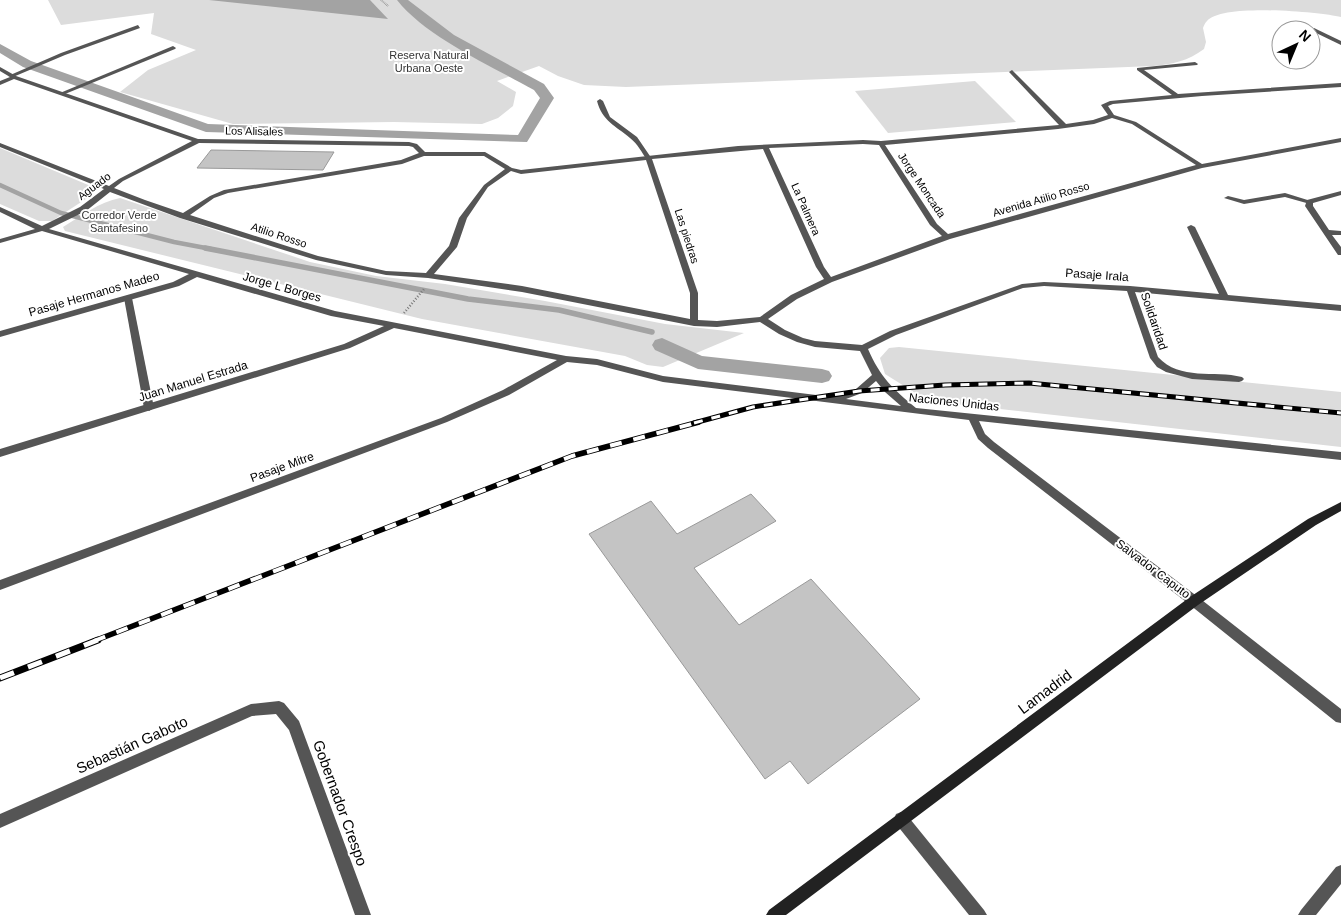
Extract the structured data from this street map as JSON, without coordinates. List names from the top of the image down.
{
  "streets": {
    "street": [
      "Los Alisales",
      "Jorge Moncada",
      "Aguado",
      "Avenida Atilio Rosso",
      "La Palmera",
      "Atilio Rosso",
      "Las piedras",
      "Pasaje Irala",
      "Jorge L Borges",
      "Pasaje Hermanos Madeo",
      "Solidaridad",
      "Juan Manuel Estrada",
      "Naciones Unidas",
      "Pasaje Mitre",
      "Salvador Caputo",
      "Lamadrid",
      "Sebastián Gaboto",
      "Gobernador Crespo"
    ]
  },
  "crossings": [
    ["Los Alisales", "Aguado"],
    ["Jorge Moncada", "Avenida Atilio Rosso"],
    ["Aguado", "Atilio Rosso"],
    ["Aguado", "Jorge L Borges"],
    ["Avenida Atilio Rosso", "La Palmera"],
    ["Avenida Atilio Rosso", "Atilio Rosso"],
    ["Atilio Rosso", "Las piedras"],
    ["Pasaje Irala", "Solidaridad"],
    ["Jorge L Borges", "Pasaje Hermanos Madeo"],
    ["Jorge L Borges", "Juan Manuel Estrada"],
    ["Jorge L Borges", "Naciones Unidas"],
    ["Jorge L Borges", "Pasaje Mitre"],
    ["Naciones Unidas", "Pasaje Mitre"],
    ["Naciones Unidas", "Salvador Caputo"],
    ["Salvador Caputo", "Lamadrid"],
    ["Sebastián Gaboto", "Gobernador Crespo"]
  ],
  "parks": ["Reserva Natural Urbana Oeste", "Corredor Verde Santafesino"],
  "north": "top right"
}
